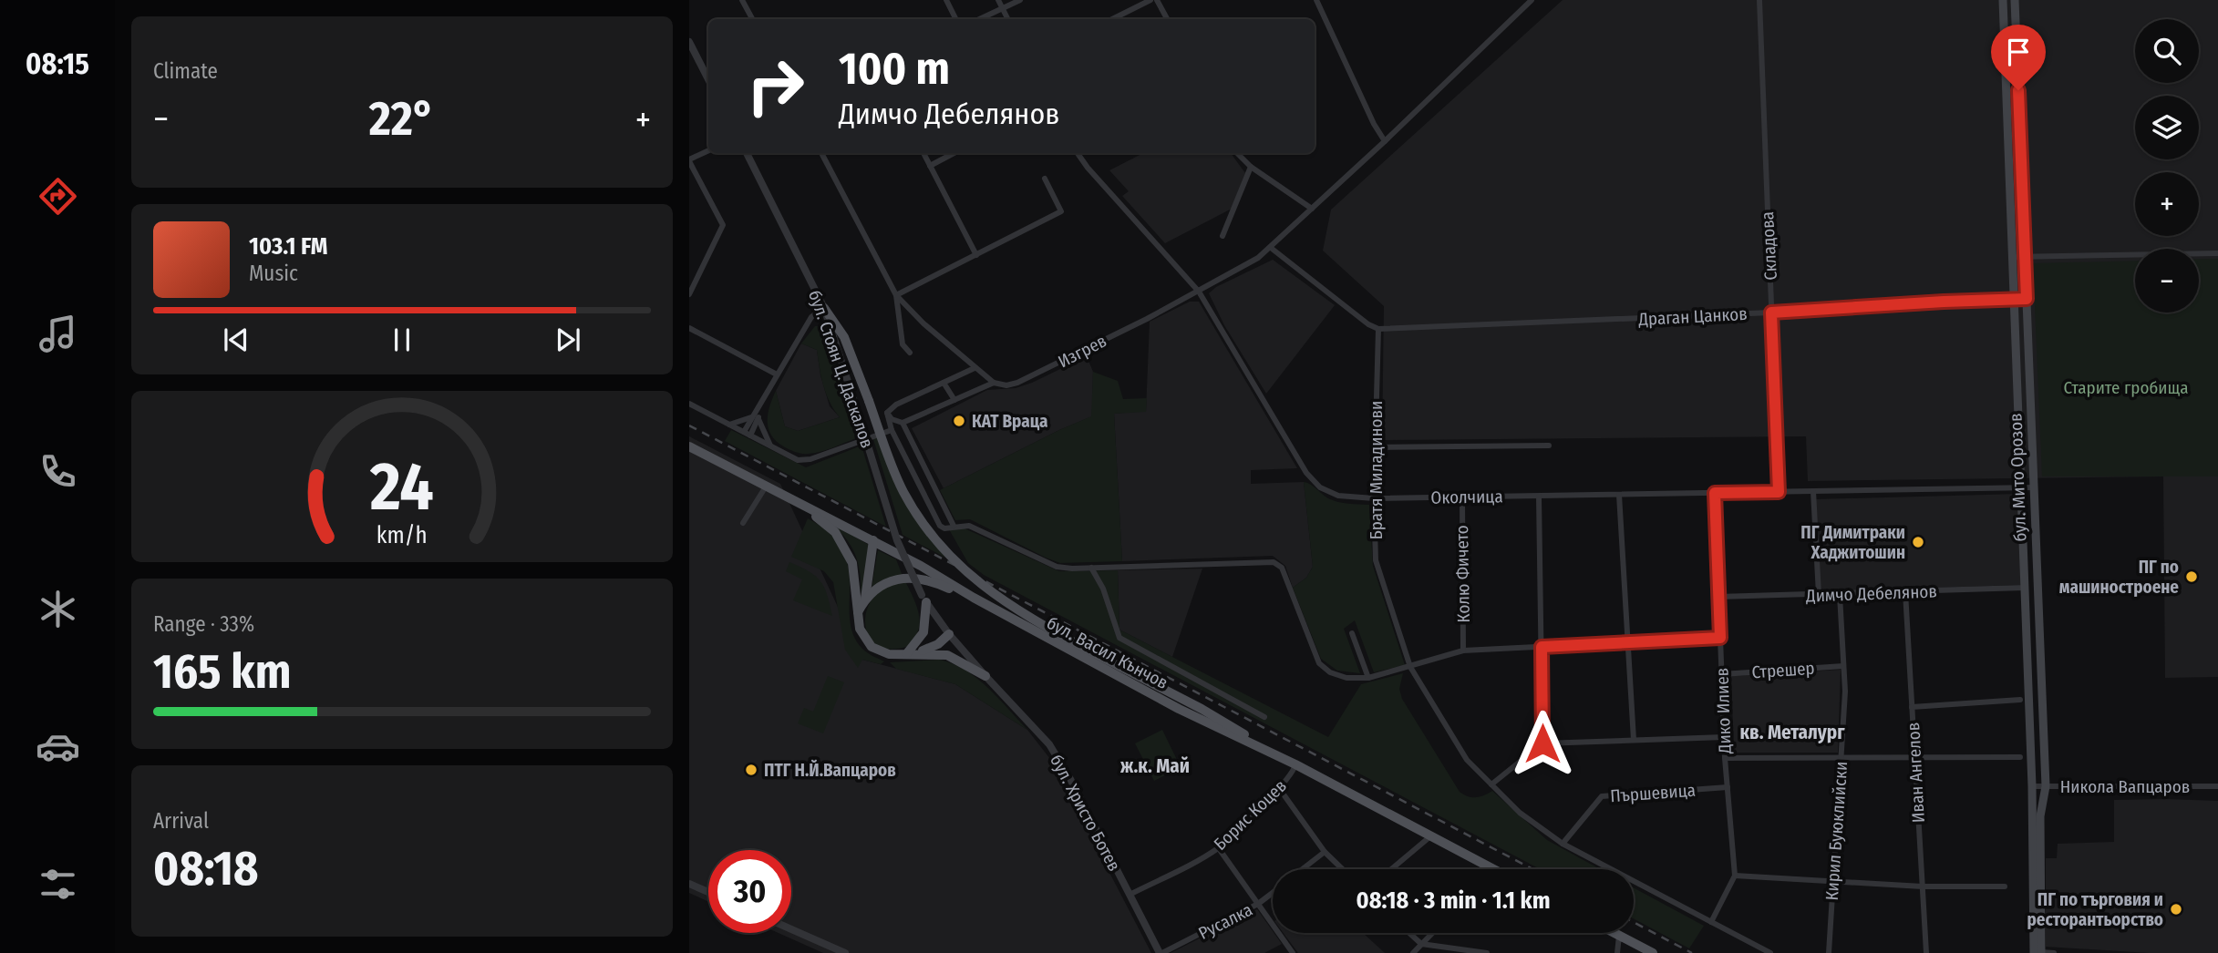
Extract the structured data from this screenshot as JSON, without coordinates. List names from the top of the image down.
{
  "streets": {
    "main road": ["бул. Мито Орозов", "бул. Васил Кънчов"],
    "street": [
      "Складова",
      "Драган Цанков",
      "Изгрев",
      "бул. Стоян Ц. Даскалов",
      "Братя Миладинови",
      "Околчица",
      "Колю Фичето",
      "Димчо Дебелянов",
      "Стрешер",
      "Дико Илиев",
      "Иван Ангелов",
      "Никола Вапцаров",
      "Пършевица",
      "бул. Христо Ботев",
      "Борис Коцев",
      "Кирил Буюклийски",
      "Русалка"
    ]
  },
  "crossings": [
    ["Складова", "Драган Цанков"],
    ["Складова", "Околчица"],
    ["Драган Цанков", "Братя Миладинови"],
    ["Драган Цанков", "бул. Мито Орозов"],
    ["Изгрев", "Околчица"],
    ["бул. Стоян Ц. Даскалов", "бул. Христо Ботев"],
    ["Братя Миладинови", "Околчица"],
    ["Братя Миладинови", "Пършевица"],
    ["бул. Мито Орозов", "Околчица"],
    ["бул. Мито Орозов", "Димчо Дебелянов"],
    ["бул. Мито Орозов", "Никола Вапцаров"],
    ["Околчица", "Колю Фичето"],
    ["Околчица", "Дико Илиев"],
    ["Димчо Дебелянов", "Дико Илиев"],
    ["Димчо Дебелянов", "Иван Ангелов"],
    ["Димчо Дебелянов", "Кирил Буюклийски"],
    ["бул. Васил Кънчов", "Борис Коцев"],
    ["Стрешер", "Дико Илиев"],
    ["Стрешер", "Кирил Буюклийски"],
    ["Дико Илиев", "Пършевица"],
    ["бул. Христо Ботев", "Борис Коцев"],
    ["бул. Христо Ботев", "Русалка"]
  ],
  "districts": ["кв. Металург", "ж.к. Май"],
  "parks": ["Старите гробища"],
  "places": [
    "КАТ Враца",
    "ПГ Димитраки Хаджитошин",
    "ПГ по машиностроене",
    "ПТГ Н.Й.Вапцаров",
    "ПГ по търговия и ресторантьорство"
  ],
  "page": {
    "tabs": "08:15",
    "tile": [
      "Climate",
      ["Range · 33%", "165 km"],
      ["Arrival", "08:18"]
    ],
    "map_buttons": ["+", "−"],
    "turn": ["100 m", "Димчо Дебелянов"],
    "heat": ["−", "22°", "+"],
    "song": ["103.1 FM", "Music"],
    "limit": "30",
    "trip": "08:18 · 3 min · 1.1 km",
    "gauge": ["24", "km/h"]
  }
}
